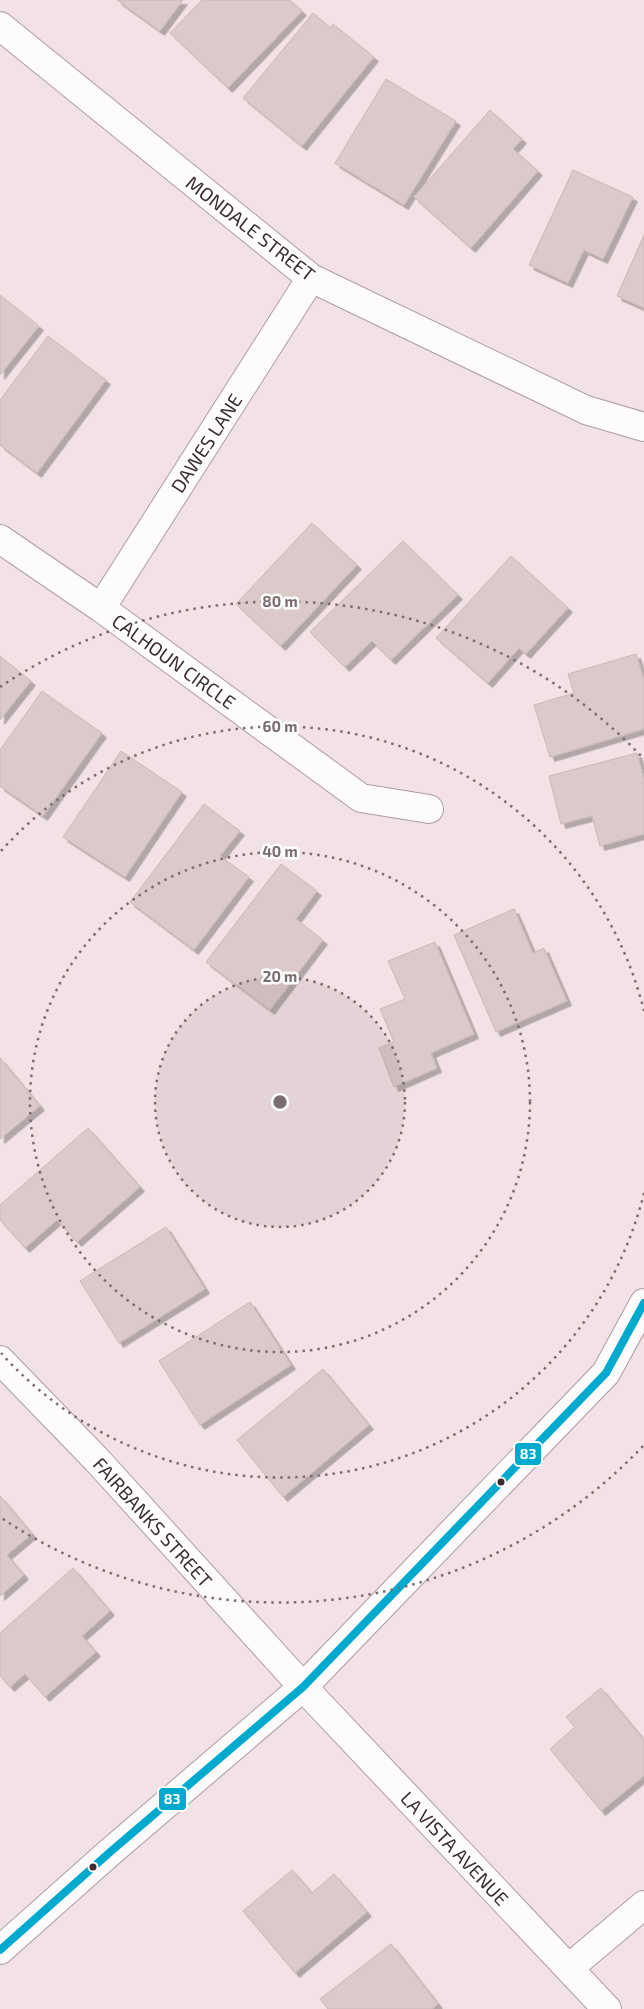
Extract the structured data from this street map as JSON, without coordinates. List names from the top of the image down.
{
  "streets": {
    "street": [
      "MONDALE STREET",
      "DAWES LANE",
      "CALHOUN CIRCLE",
      "FAIRBANKS STREET",
      "LA VISTA AVENUE"
    ]
  },
  "crossings": [
    ["MONDALE STREET", "DAWES LANE"],
    ["DAWES LANE", "CALHOUN CIRCLE"],
    ["FAIRBANKS STREET", "LA VISTA AVENUE"]
  ],
  "lines": ["transit line 83"],
  "rings": [
    "80 m",
    "60 m",
    "40 m",
    "20 m"
  ]
}
